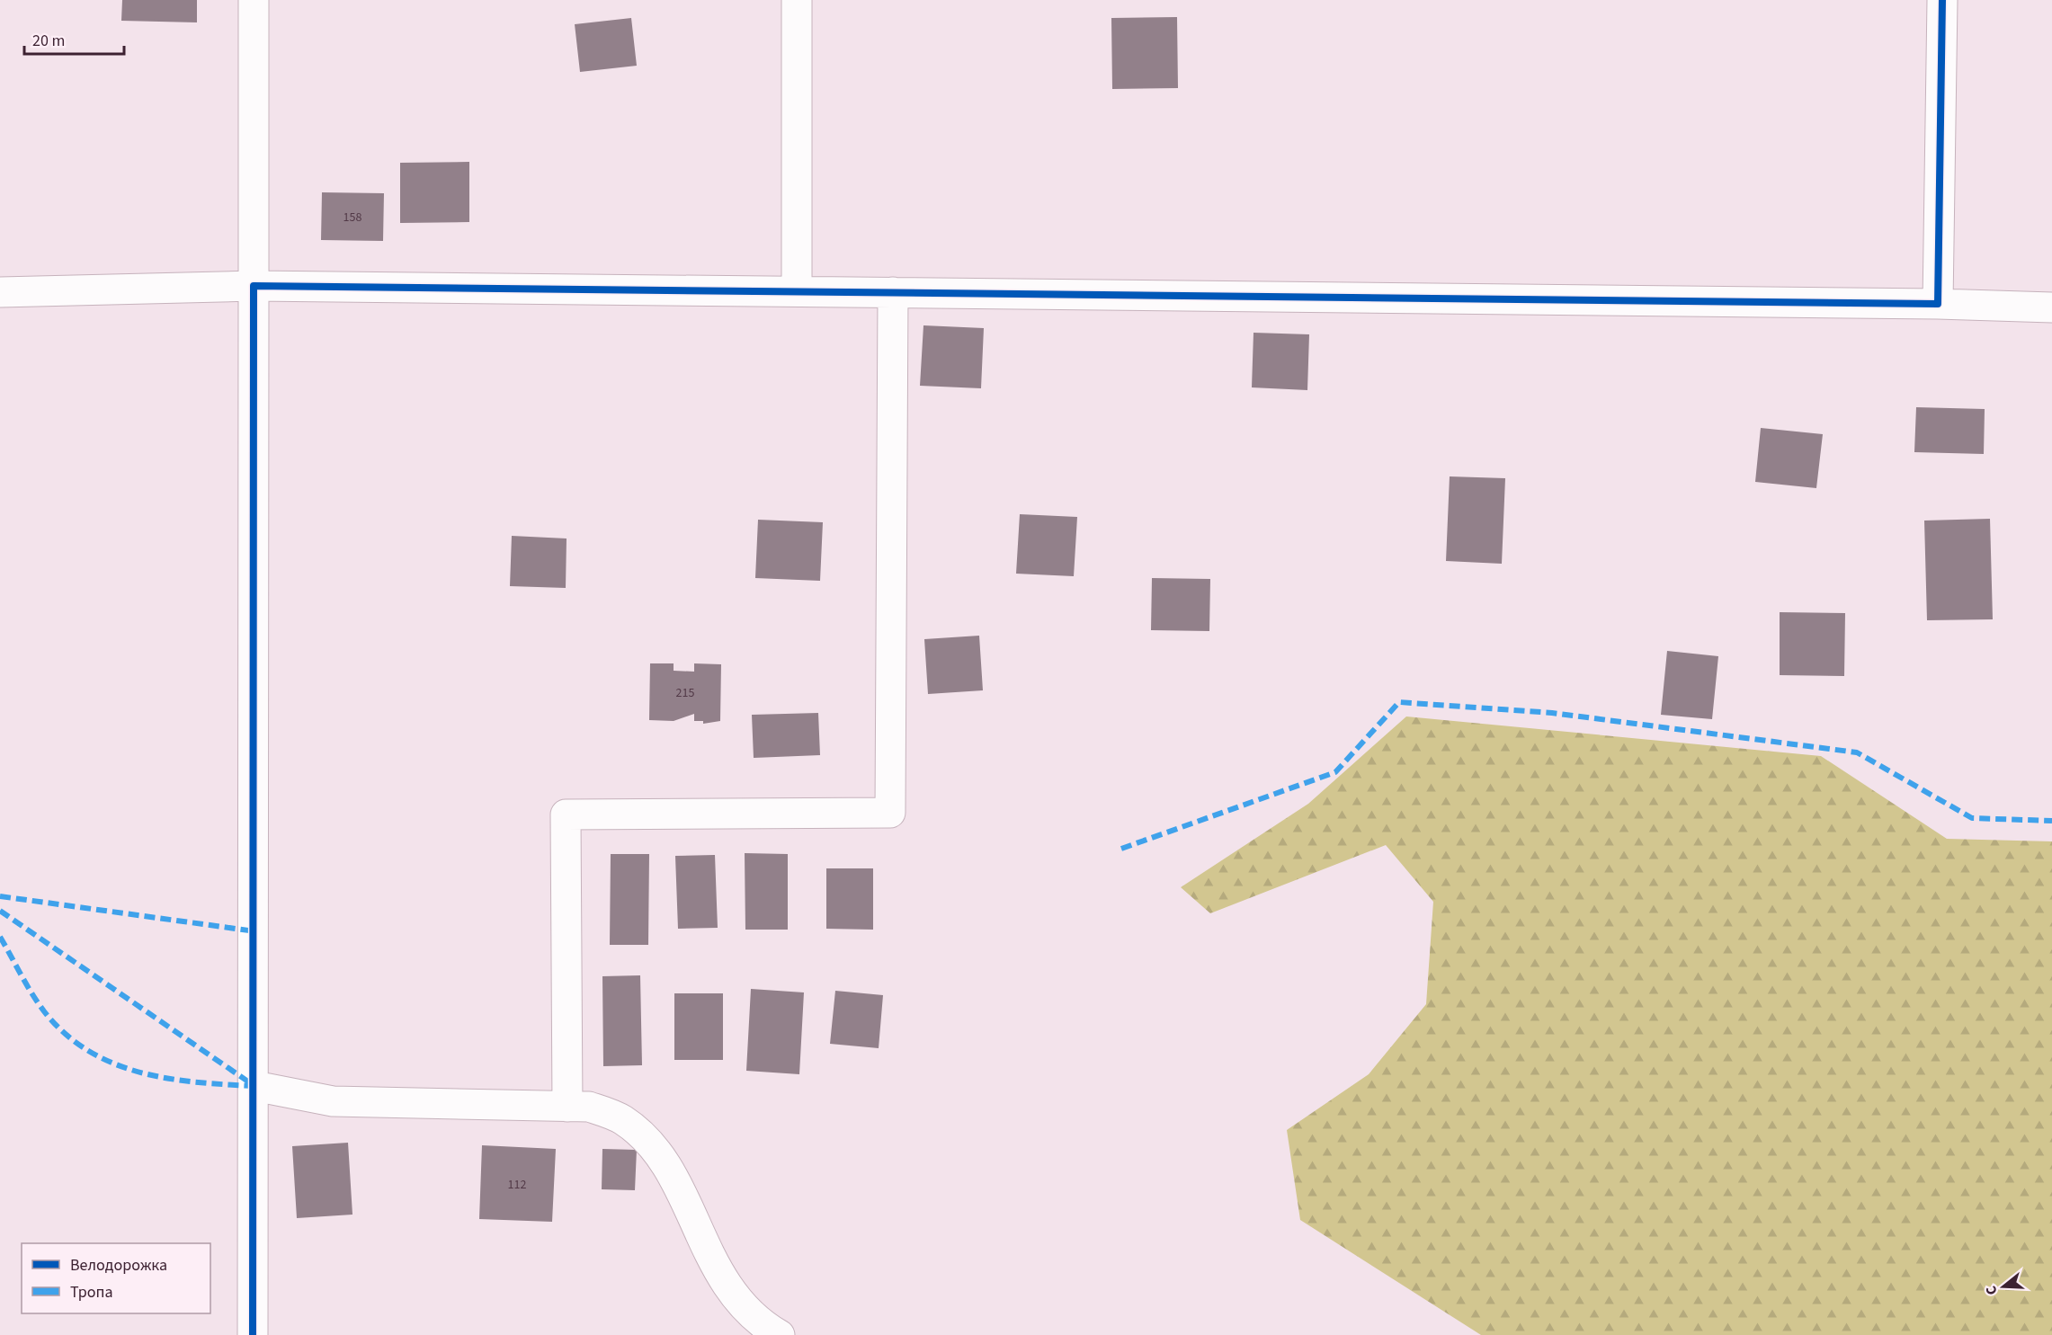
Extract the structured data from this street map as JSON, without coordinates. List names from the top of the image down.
{
  "house_numbers": ["158", "215", "112"],
  "legend": ["Велодорожка", "Тропа"],
  "scale_bar": "20 m",
  "north": "left"
}
